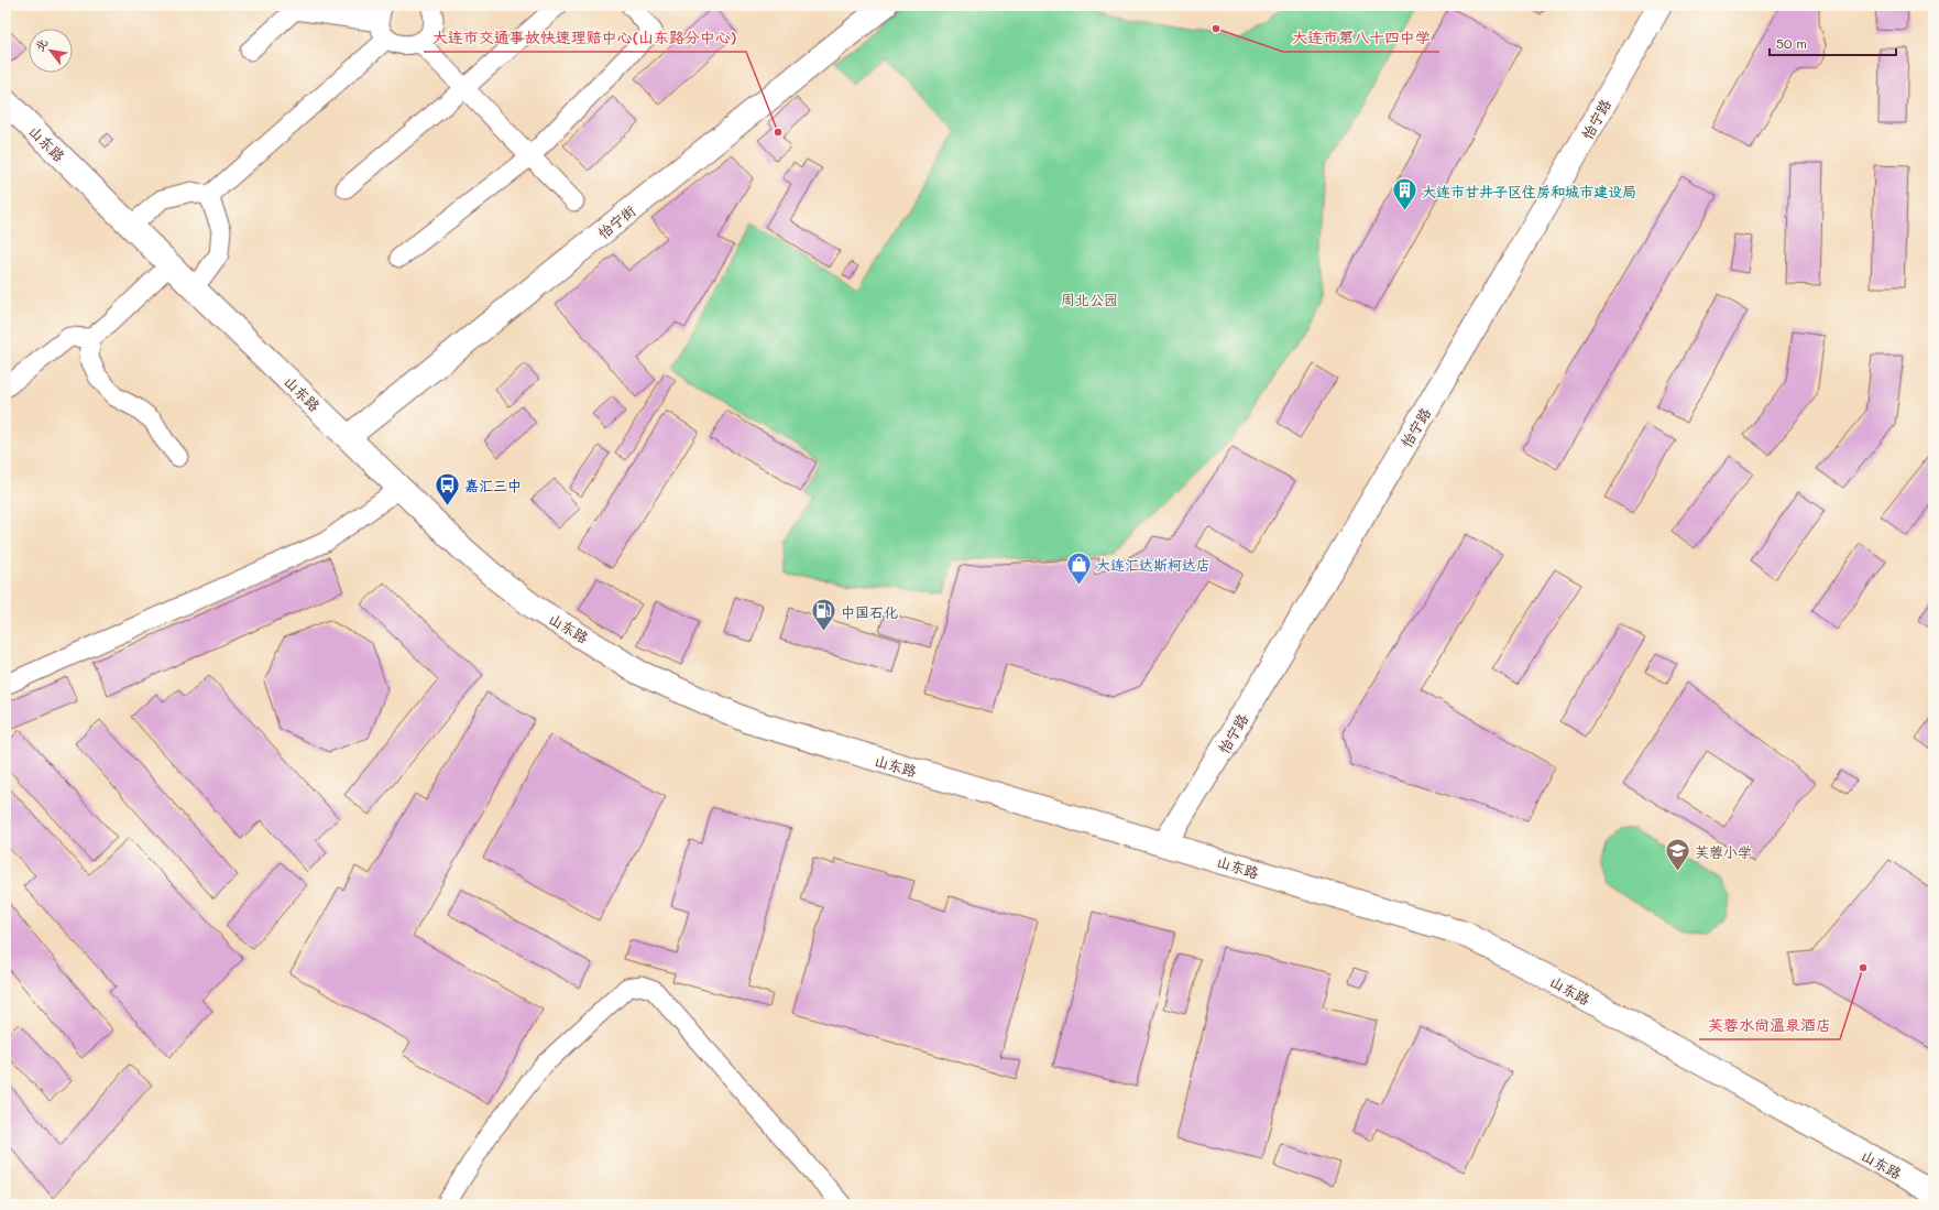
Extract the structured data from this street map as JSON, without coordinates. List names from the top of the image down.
{
  "streets": {
    "main road": ["怡宁路", "山东路", "怡宁街"]
  },
  "crossings": [
    ["怡宁路", "山东路"],
    ["山东路", "怡宁街"]
  ],
  "parks": ["周北公园"],
  "places": {
    "other": ["大连市第八十四中学", "大连市交通事故快速理赔中心(山东路分中心)", "芙蓉水尚温泉酒店"],
    "building": ["大连市甘井子区住房和城市建设局"],
    "bus stop": ["嘉汇三中"],
    "shop": ["大连汇达斯柯达店"],
    "fuel station": ["中国石化"],
    "school or university": ["芙蓉小学"]
  },
  "scale_bar": "50 m",
  "north": "top left"
}
